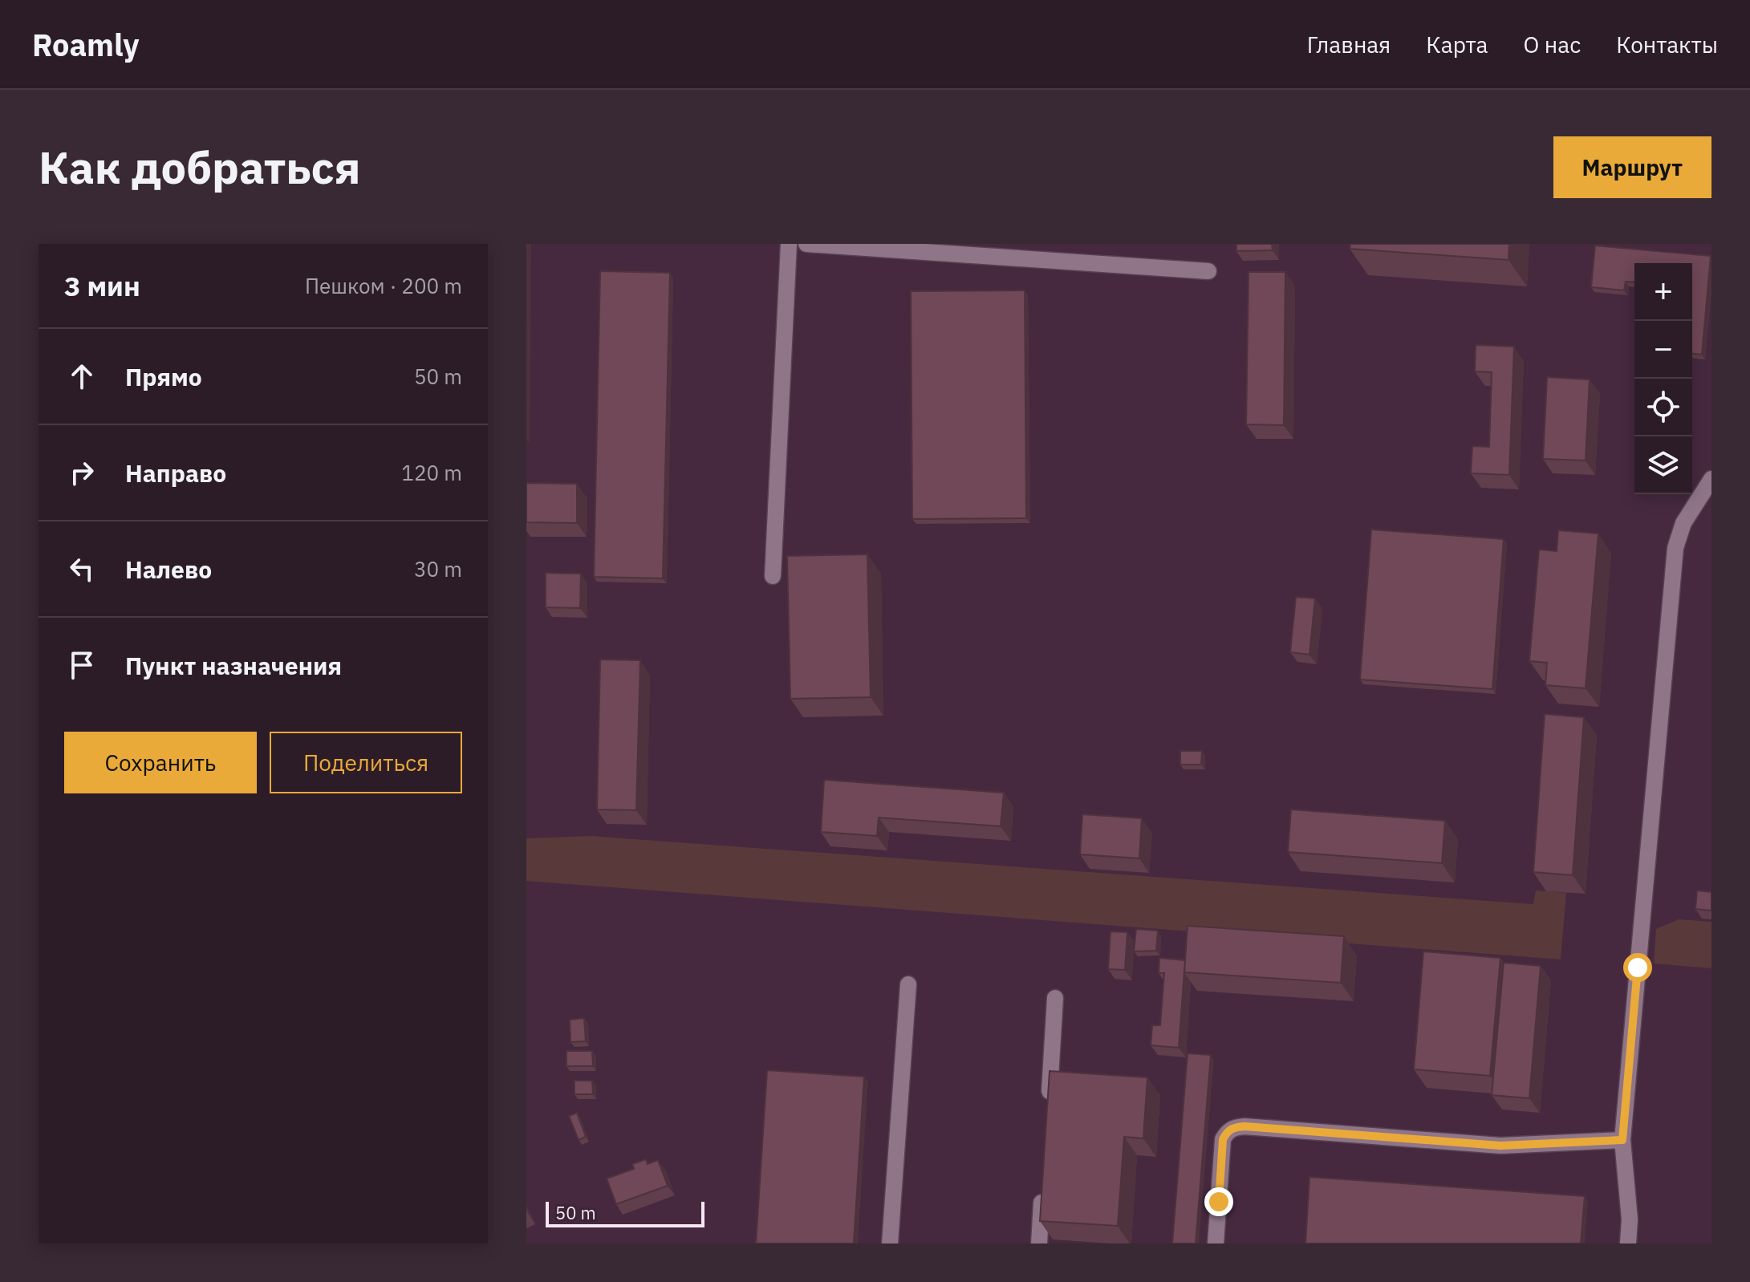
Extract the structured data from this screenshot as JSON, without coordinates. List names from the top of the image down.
{
  "scale_bar": "50 m",
  "page": {
    "header": "Roamly",
    "nav": [
      "Главная",
      "Карта",
      "О нас",
      "Контакты"
    ],
    "buttons": [
      "Маршрут",
      ["Сохранить", "Поделиться"]
    ],
    "title": "Как добраться",
    "heading": ["3 мин", "Пешком · 200 m"],
    "map_buttons": ["+", "−"],
    "list": [
      ["Прямо", "50 m"],
      ["Направо", "120 m"],
      ["Налево", "30 m"],
      "Пункт назначения"
    ],
    "scale": "50 m"
  }
}
